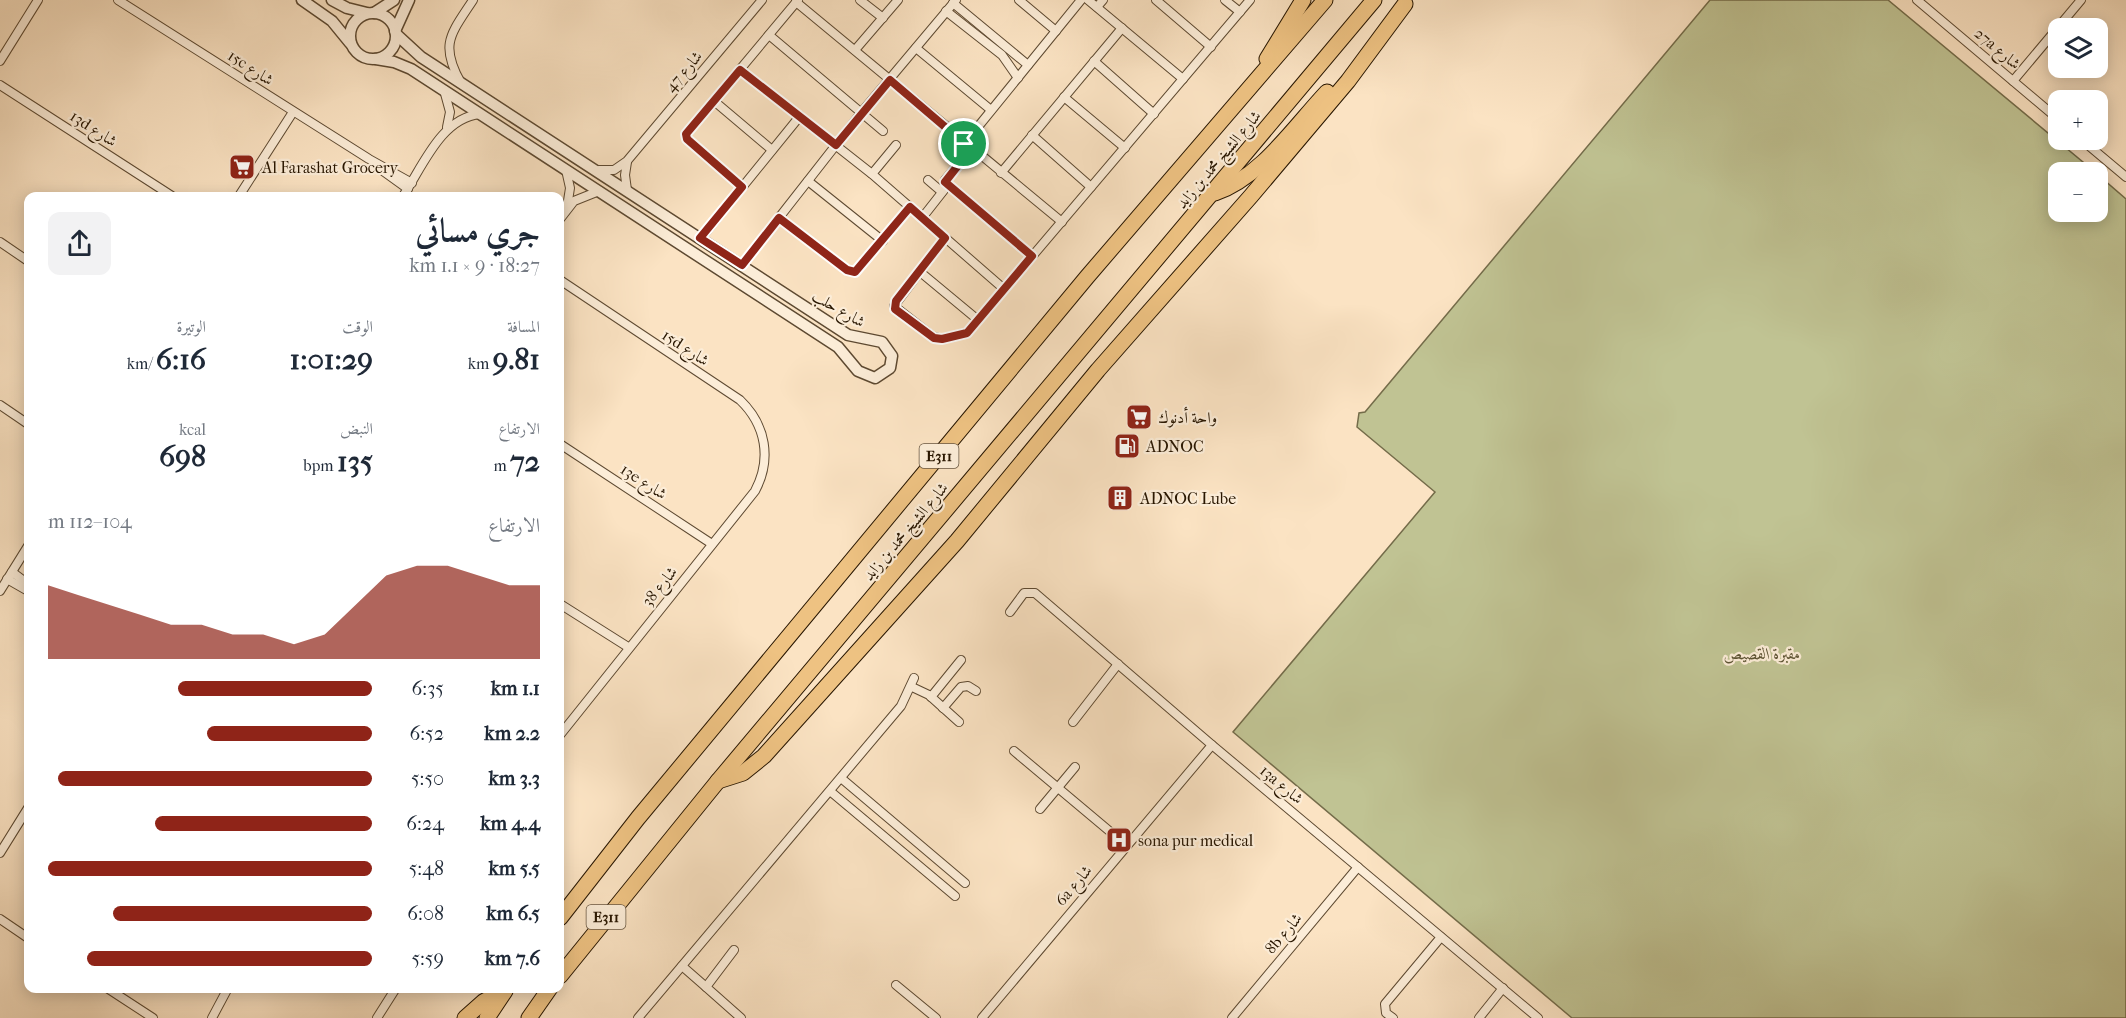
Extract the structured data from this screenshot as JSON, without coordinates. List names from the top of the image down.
{
  "streets": {
    "highway": ["شارع الشيخ محمد بن زايد", "E311"],
    "street": [
      "27a شارع",
      "15c شارع",
      "شارع 47",
      "13d شارع",
      "شارع حلب",
      "15d شارع",
      "13e شارع",
      "شارع 38",
      "13a شارع",
      "6a شارع",
      "8b شارع"
    ]
  },
  "crossings": [
    ["15d شارع", "شارع 38"],
    ["13e شارع", "شارع 38"],
    ["13a شارع", "6a شارع"],
    ["13a شارع", "8b شارع"]
  ],
  "parks": ["مقبرة القصيص"],
  "places": {
    "supermarket": ["Al Farashat Grocery", "واحة أدنوك"],
    "fuel station": ["ADNOC"],
    "building": ["ADNOC Lube"],
    "hospital": ["sona pur medical"]
  },
  "page": {
    "map_buttons": ["+", "−"],
    "heading": ["جري مسائي", "18:27 · 9 × 1.1 km"],
    "stats": [
      ["المسافة", "9.81 km"],
      ["الوقت", "1:01:29"],
      ["الوتيرة", "6:16 /km"],
      ["الارتفاع", "72 m"],
      ["النبض", "135 bpm"],
      ["kcal", "698"]
    ],
    "chart": ["الارتفاع", "104–112 m"],
    "list": [
      {
        "name": "1.1 km",
        "note": "6:35"
      },
      {
        "name": "2.2 km",
        "note": "6:52"
      },
      {
        "name": "3.3 km",
        "note": "5:50"
      },
      {
        "name": "4.4 km",
        "note": "6:24"
      },
      {
        "name": "5.5 km",
        "note": "5:48"
      },
      {
        "name": "6.5 km",
        "note": "6:08"
      },
      {
        "name": "7.6 km",
        "note": "5:59"
      }
    ]
  }
}
